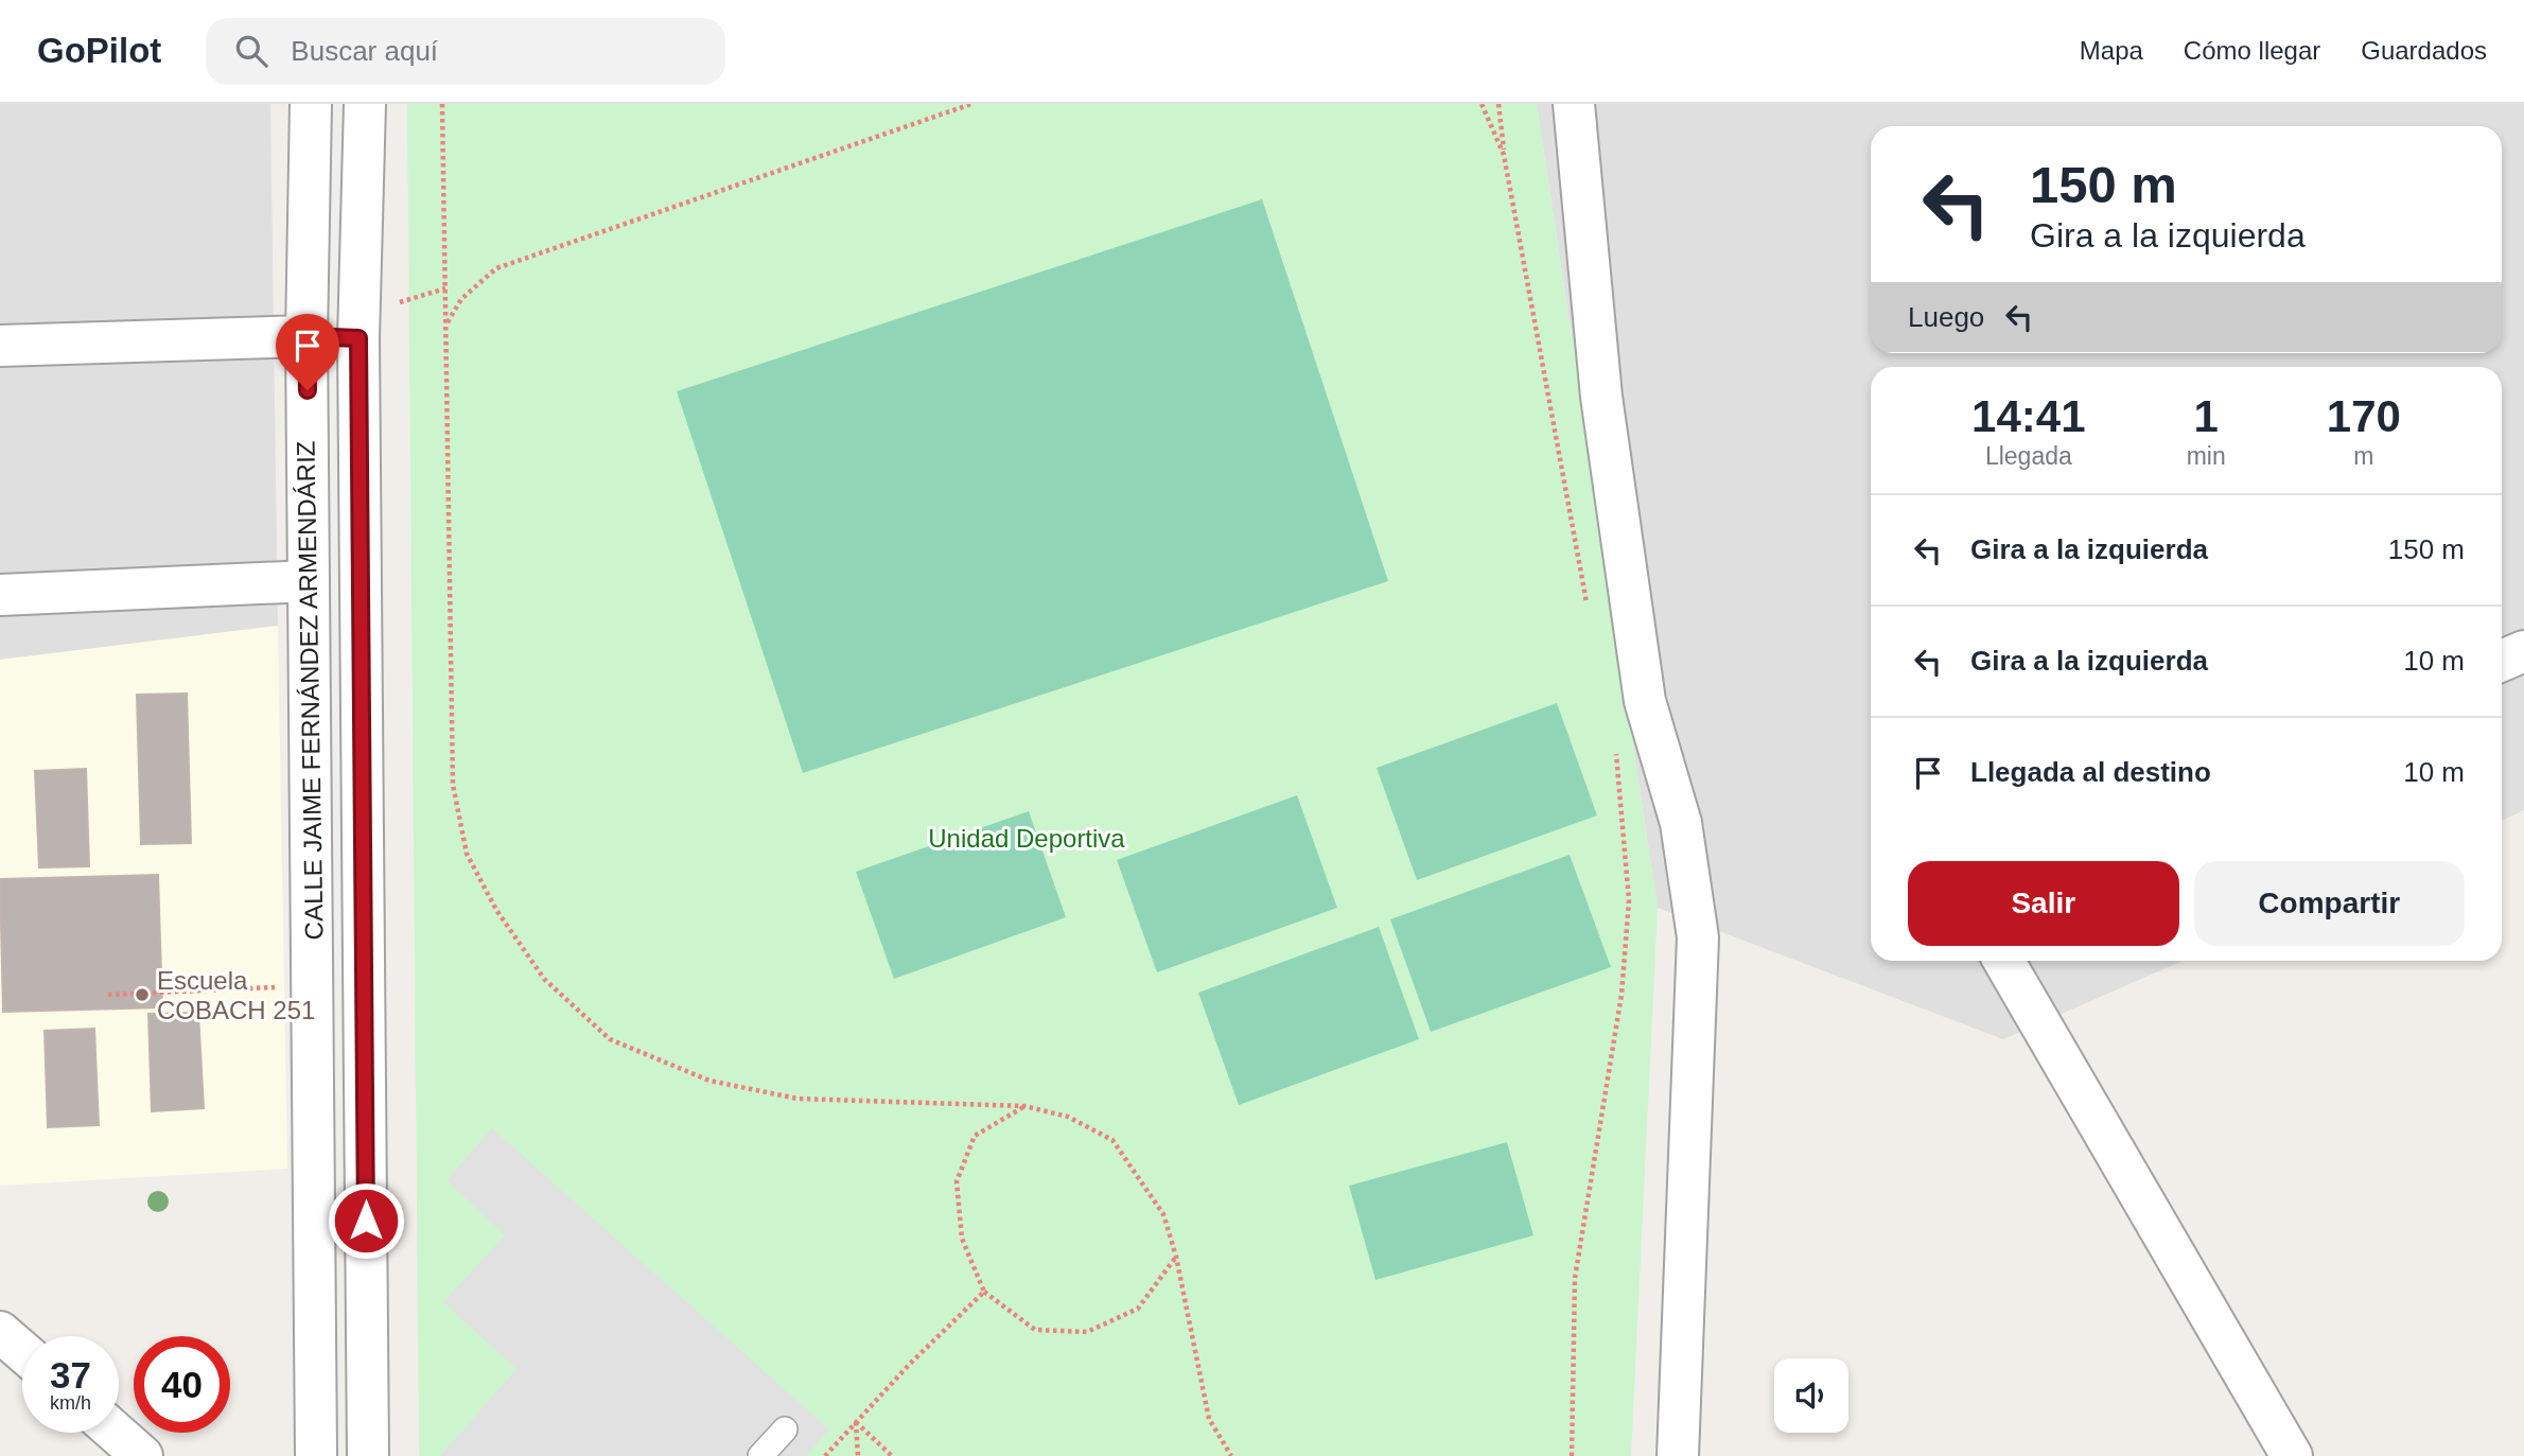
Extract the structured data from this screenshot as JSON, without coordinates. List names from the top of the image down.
{
  "streets": {
    "street": ["CALLE JAIME FERNÁNDEZ ARMENDÁRIZ"]
  },
  "parks": ["Unidad Deportiva"],
  "places": ["Escuela COBACH 251"],
  "page": {
    "header": "GoPilot",
    "search": "Buscar aquí",
    "nav": ["Mapa", "Cómo llegar", "Guardados"],
    "turn": ["150 m", "Gira a la izquierda"],
    "then": "Luego",
    "eta": [
      "14:41",
      "Llegada",
      "1",
      "min",
      "170",
      "m"
    ],
    "list": [
      {
        "name": "Gira a la izquierda",
        "value": "150 m"
      },
      {
        "name": "Gira a la izquierda",
        "value": "10 m"
      },
      {
        "name": "Llegada al destino",
        "value": "10 m"
      }
    ],
    "buttons": ["Salir", "Compartir"],
    "speed": "37 km/h",
    "limit": "40"
  }
}
